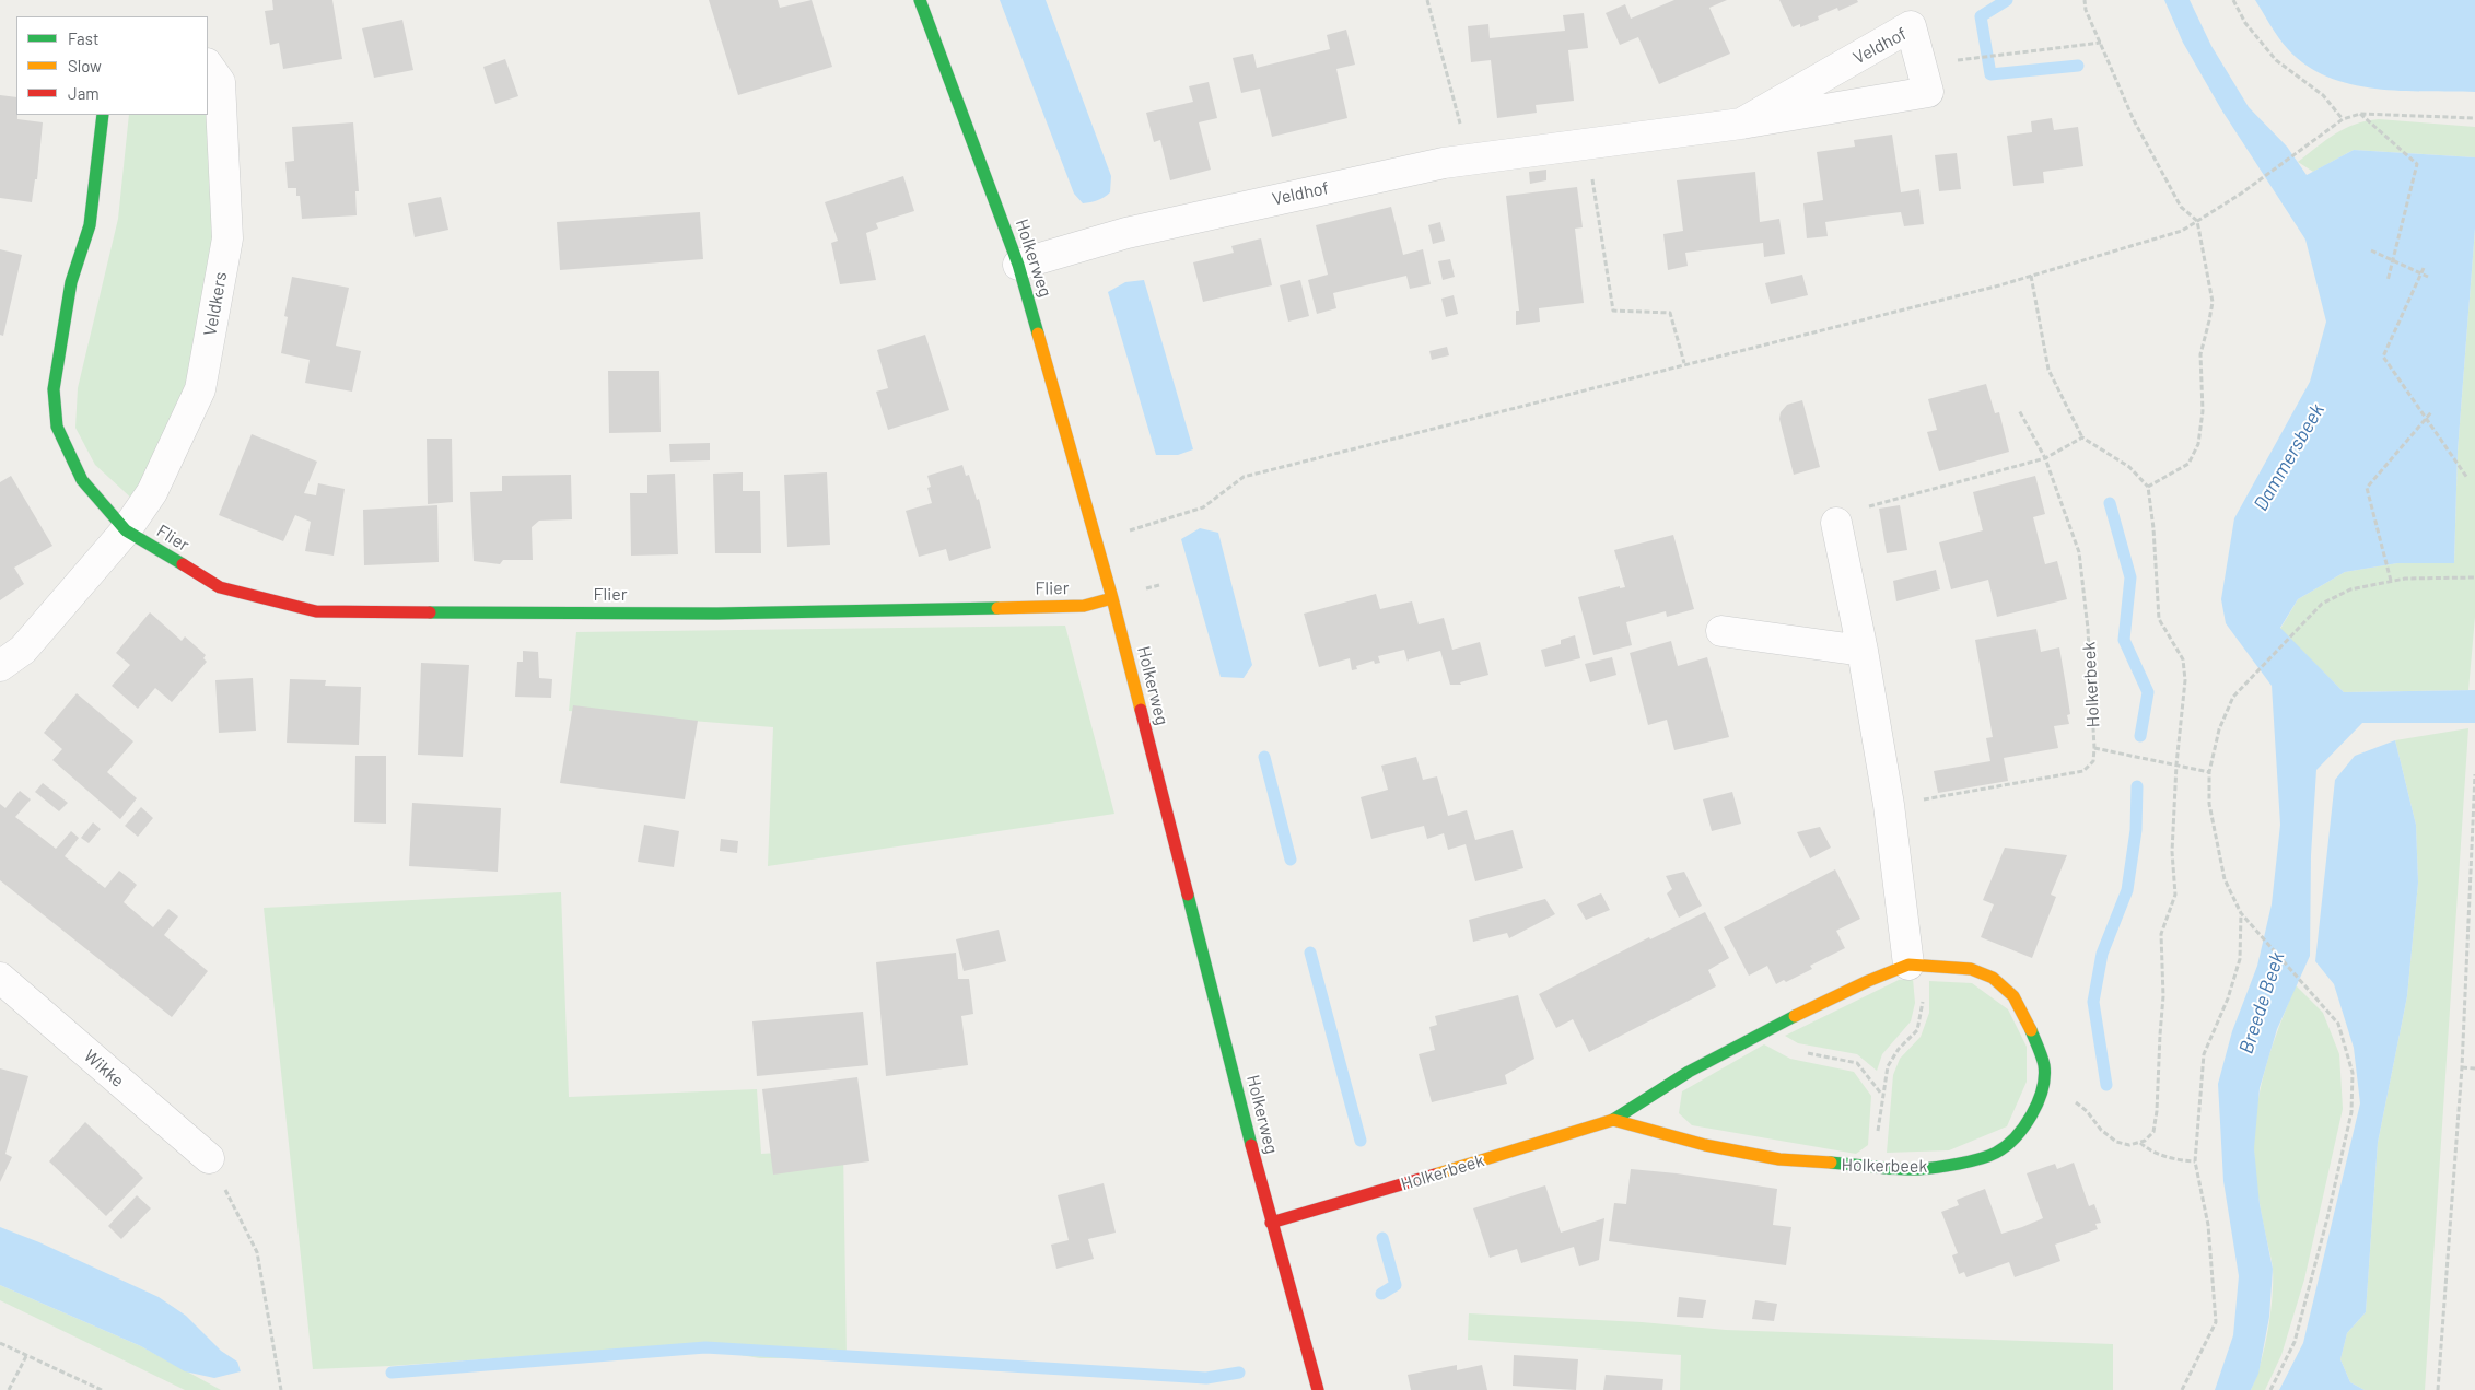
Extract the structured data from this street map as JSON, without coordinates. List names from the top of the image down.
{
  "streets": {
    "street": [
      "Veldhof",
      "Holkerweg",
      "Veldkers",
      "Flier",
      "Holkerbeek",
      "Wikke"
    ]
  },
  "crossings": [
    ["Veldhof", "Holkerweg"],
    ["Holkerweg", "Flier"],
    ["Holkerweg", "Holkerbeek"],
    ["Veldkers", "Flier"]
  ],
  "water": ["Dammersbeek", "Breede Beek"],
  "legend": ["Fast", "Slow", "Jam"]
}
